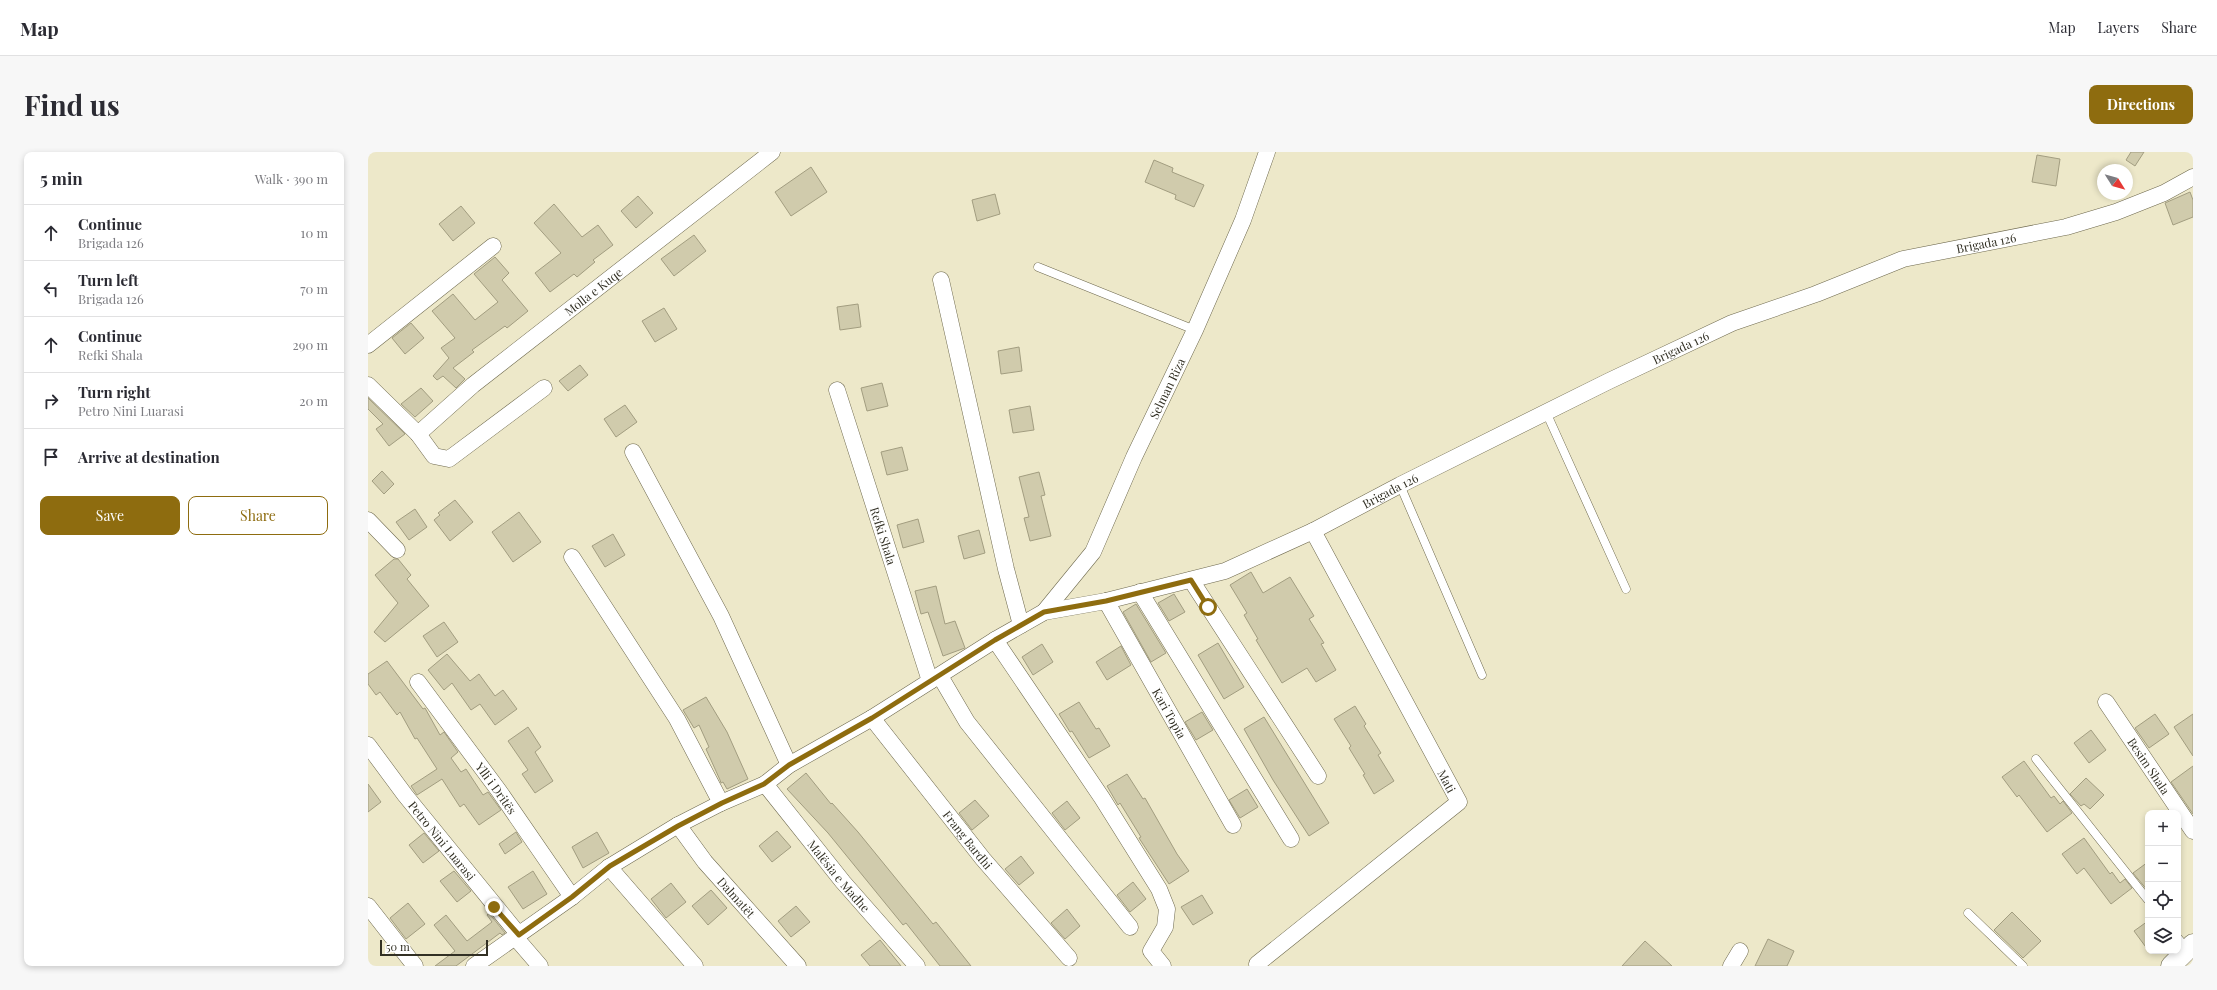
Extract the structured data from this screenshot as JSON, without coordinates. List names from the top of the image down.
{
  "streets": {
    "street": [
      "Brigada 126",
      "Molla e Kuqe",
      "Selman Riza",
      "Refki Shala",
      "Kari Topia",
      "Besim Shala",
      "Mati",
      "Ylli i Dritës",
      "Frang Bardhi",
      "Petro Nini Luarasi",
      "Malësia e Madhe",
      "Dalmatët"
    ]
  },
  "crossings": [
    ["Brigada 126", "Selman Riza"],
    ["Brigada 126", "Kari Topia"],
    ["Brigada 126", "Mati"]
  ],
  "scale_bar": "50 m",
  "north": "bottom right",
  "page": {
    "header": "Map",
    "nav": ["Map", "Layers", "Share"],
    "buttons": [
      "Directions",
      ["Save", "Share"]
    ],
    "title": "Find us",
    "heading": ["5 min", "Walk · 390 m"],
    "list": [
      ["Continue", "Brigada 126", "10 m"],
      ["Turn left", "Brigada 126", "70 m"],
      ["Continue", "Refki Shala", "290 m"],
      ["Turn right", "Petro Nini Luarasi", "20 m"],
      "Arrive at destination"
    ],
    "map_buttons": ["+", "−"],
    "scale": "50 m"
  }
}
